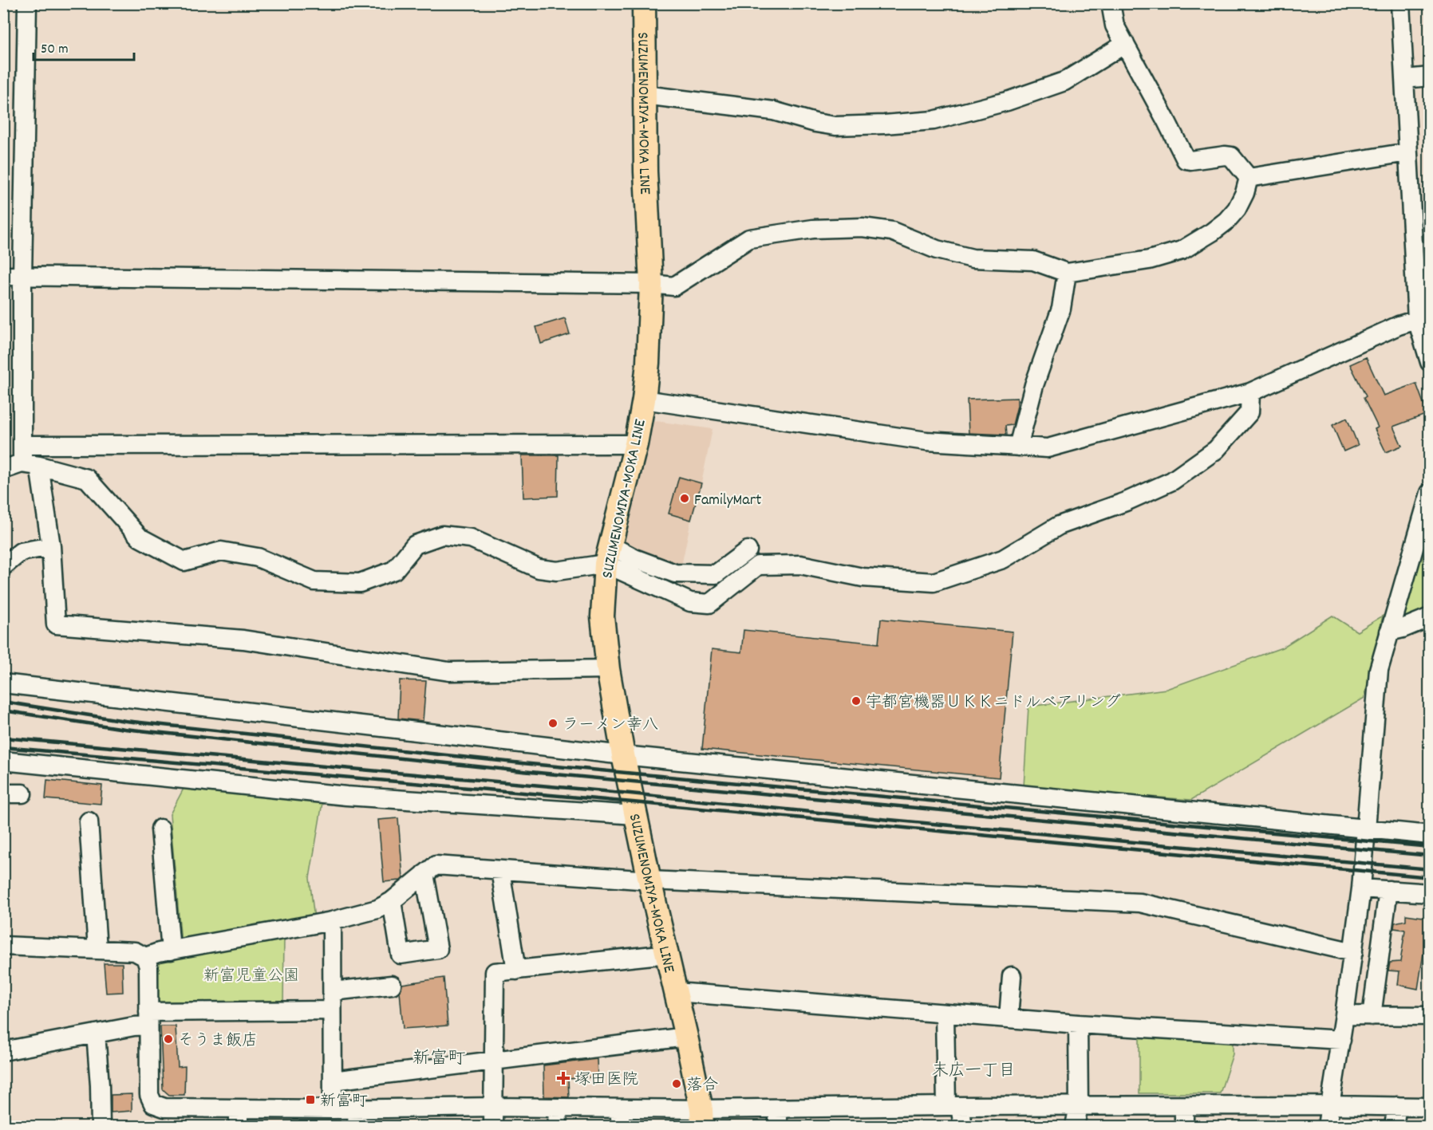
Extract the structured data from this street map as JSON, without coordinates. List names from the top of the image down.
{
  "streets": {
    "main road": ["SUZUMENOMIYA-MOKA LINE"]
  },
  "districts": ["新富町", "末広一丁目"],
  "parks": ["新富児童公園"],
  "places": {
    "other": [
      "FamilyMart",
      "宇都宮機器ＵＫＫニドルベアリング",
      "ラーメン幸八",
      "そうま飯店",
      "落合"
    ],
    "health": ["塚田医院"],
    "transit": ["新富町"]
  },
  "scale_bar": "50 m"
}
